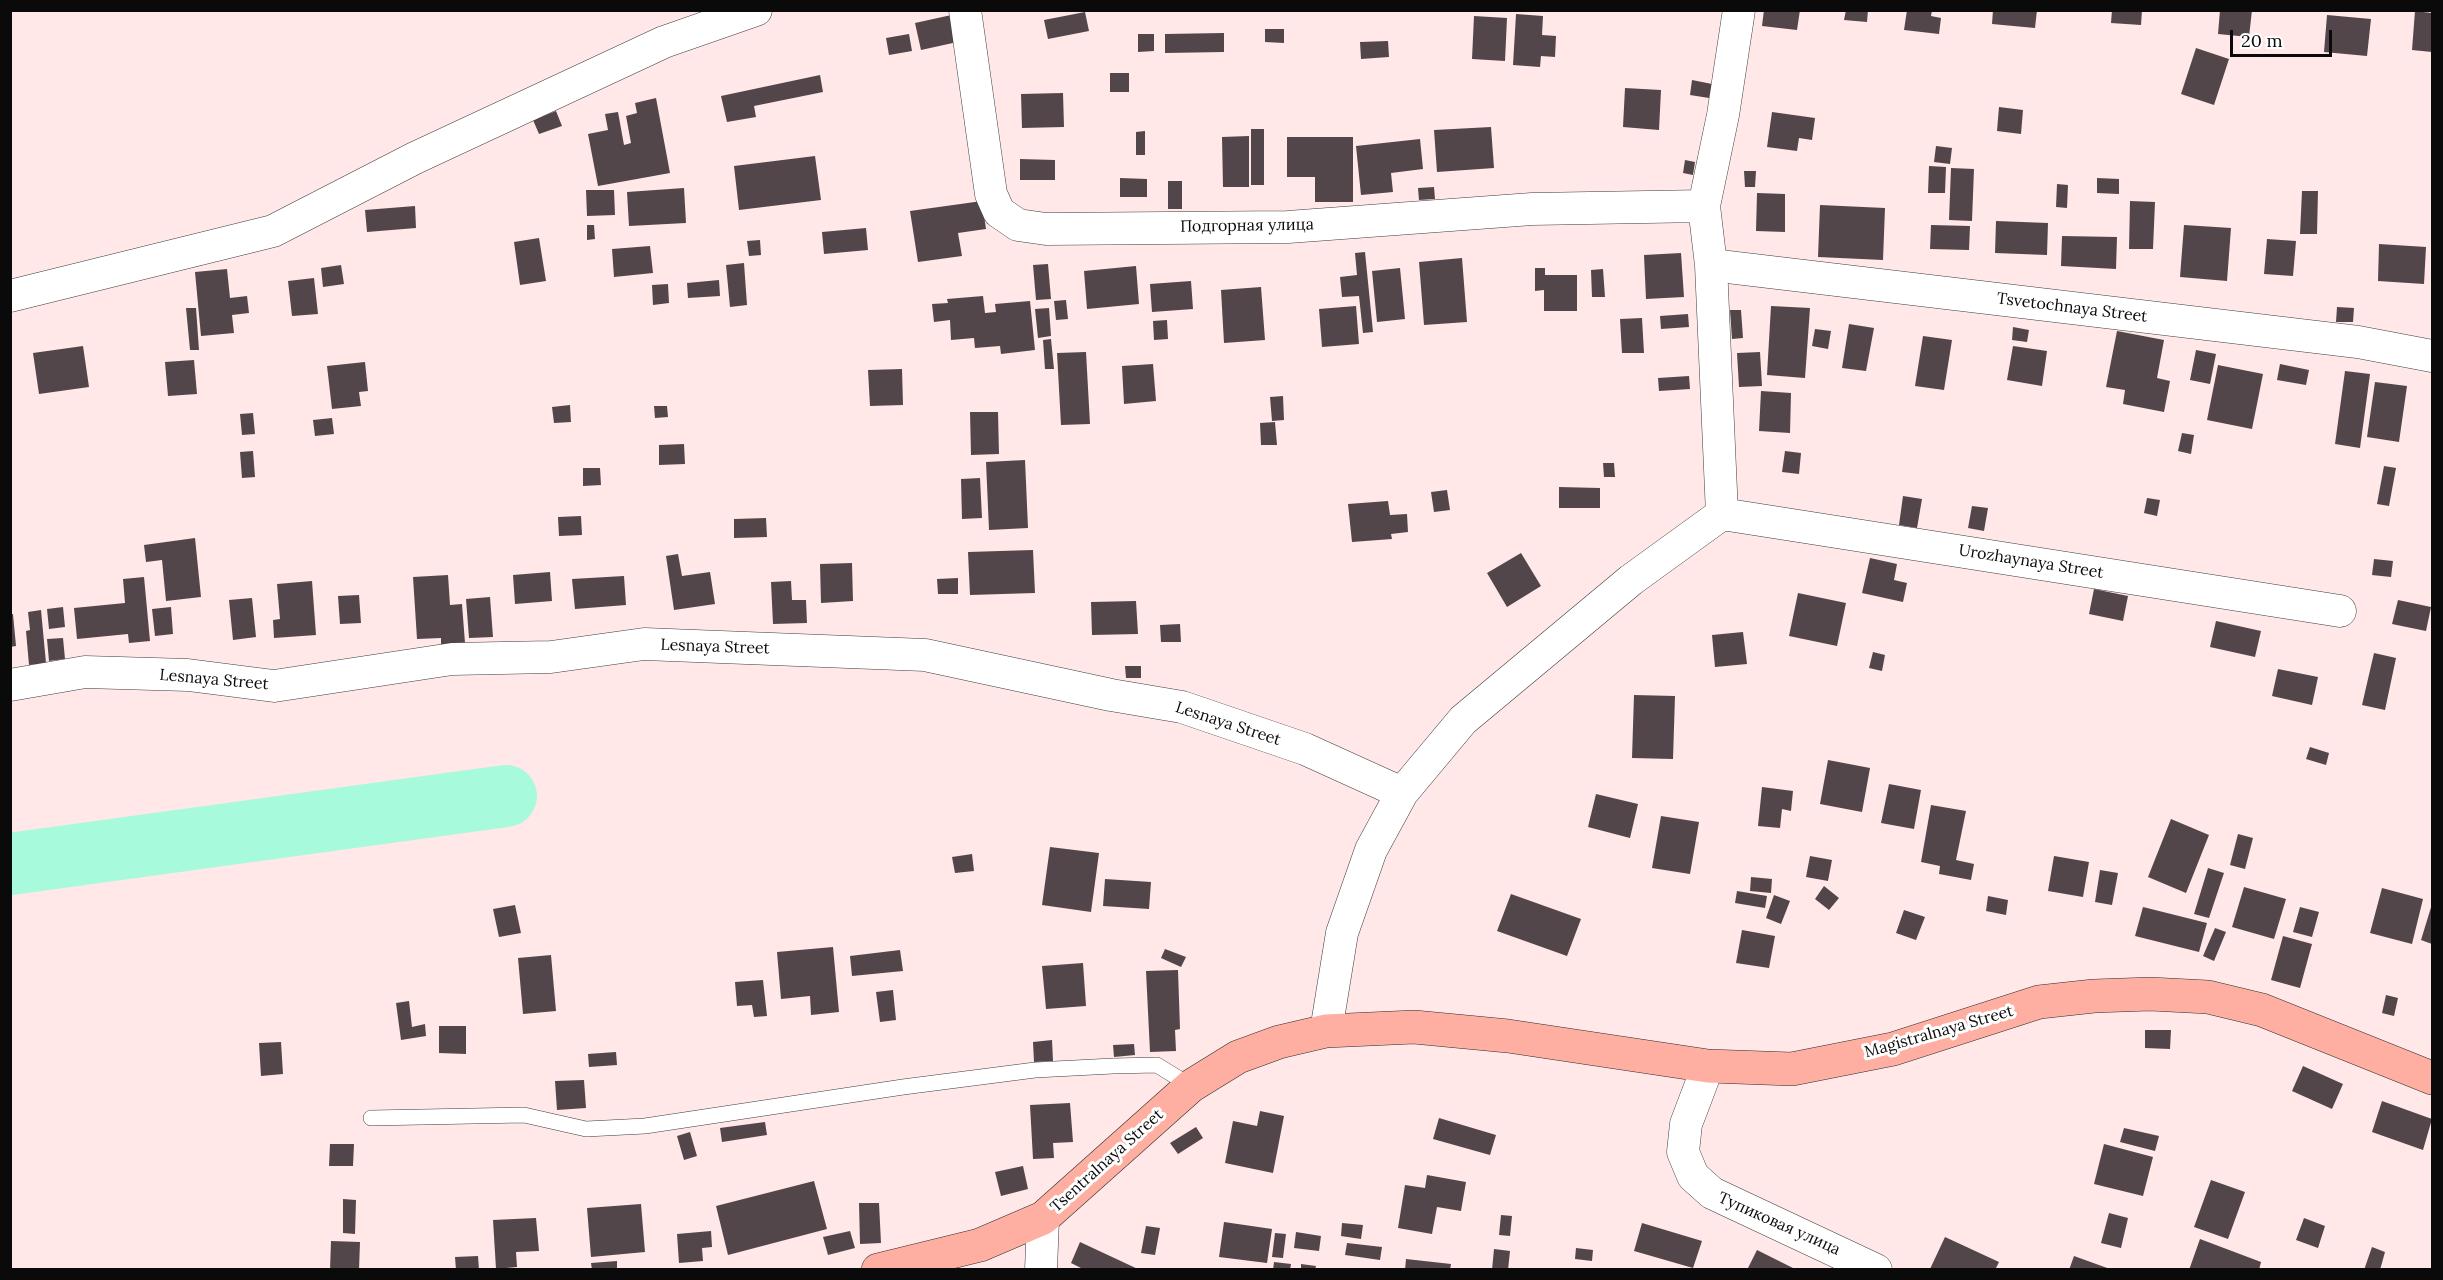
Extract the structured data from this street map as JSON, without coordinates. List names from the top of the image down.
{
  "streets": {
    "street": [
      "Подгорная улица",
      "Tsvetochnaya Street",
      "Urozhaynaya Street",
      "Lesnaya Street",
      "Magistralnaya Street",
      "Tsentralnaya Street",
      "Тупиковая улица"
    ]
  },
  "crossings": [
    ["Magistralnaya Street", "Tsentralnaya Street"],
    ["Magistralnaya Street", "Тупиковая улица"]
  ],
  "scale_bar": "20 m"
}
